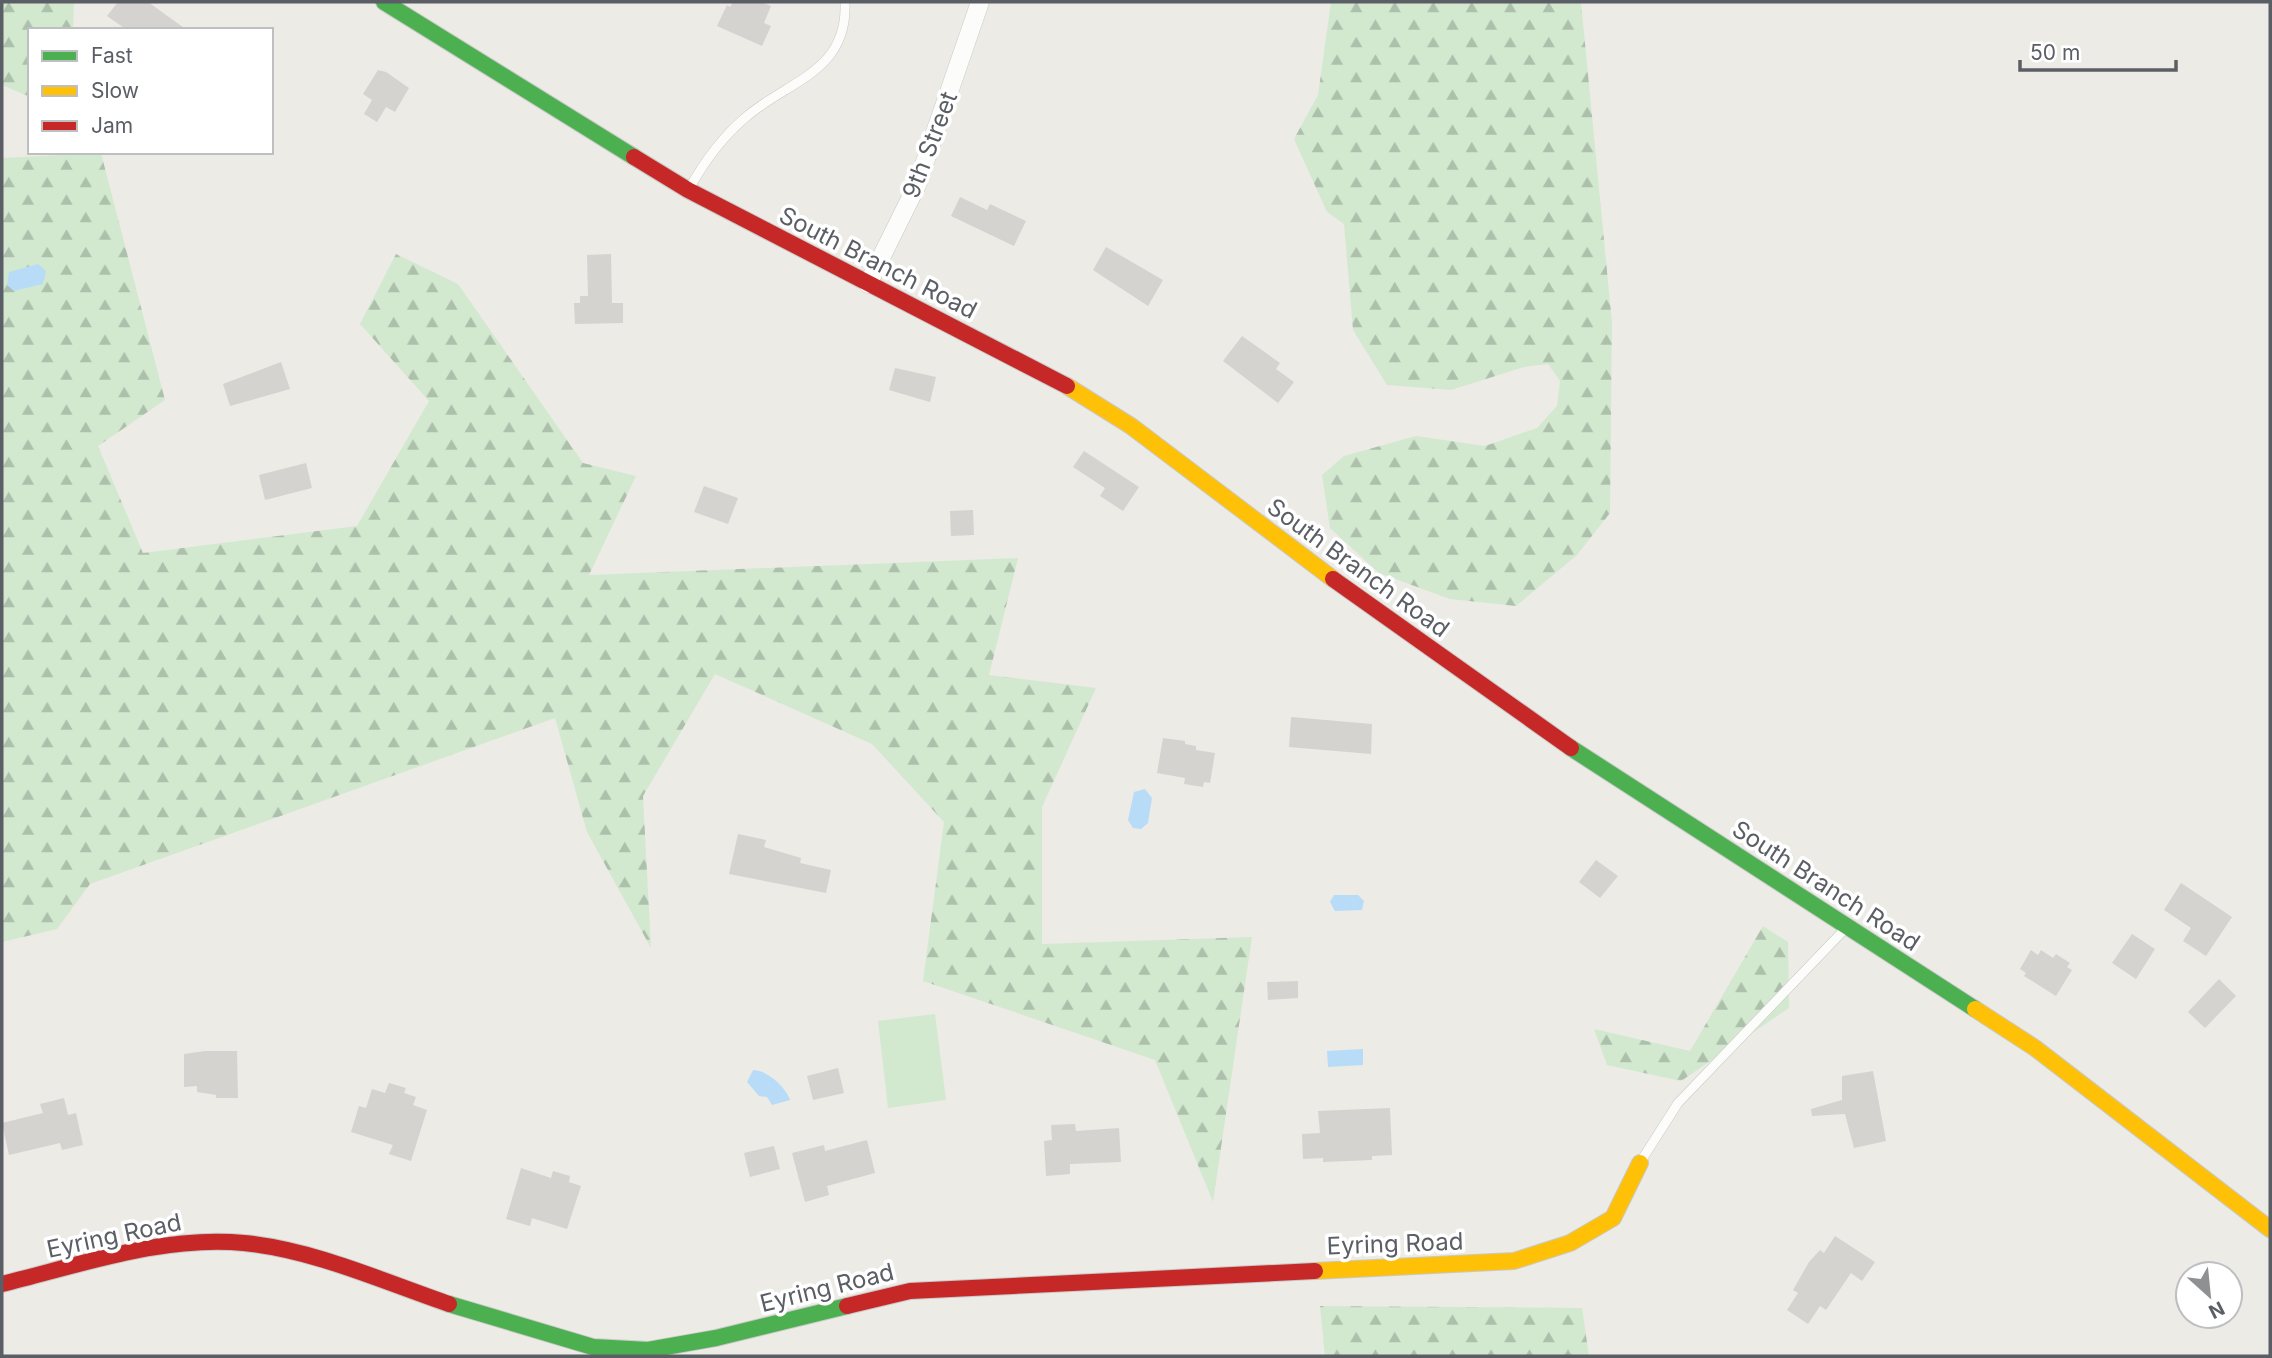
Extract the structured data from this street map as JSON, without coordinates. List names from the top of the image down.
{
  "streets": {
    "street": ["9th Street", "South Branch Road", "Eyring Road"]
  },
  "crossings": [
    ["9th Street", "South Branch Road"]
  ],
  "legend": ["Fast", "Slow", "Jam"],
  "scale_bar": "50 m",
  "north": "bottom right"
}
